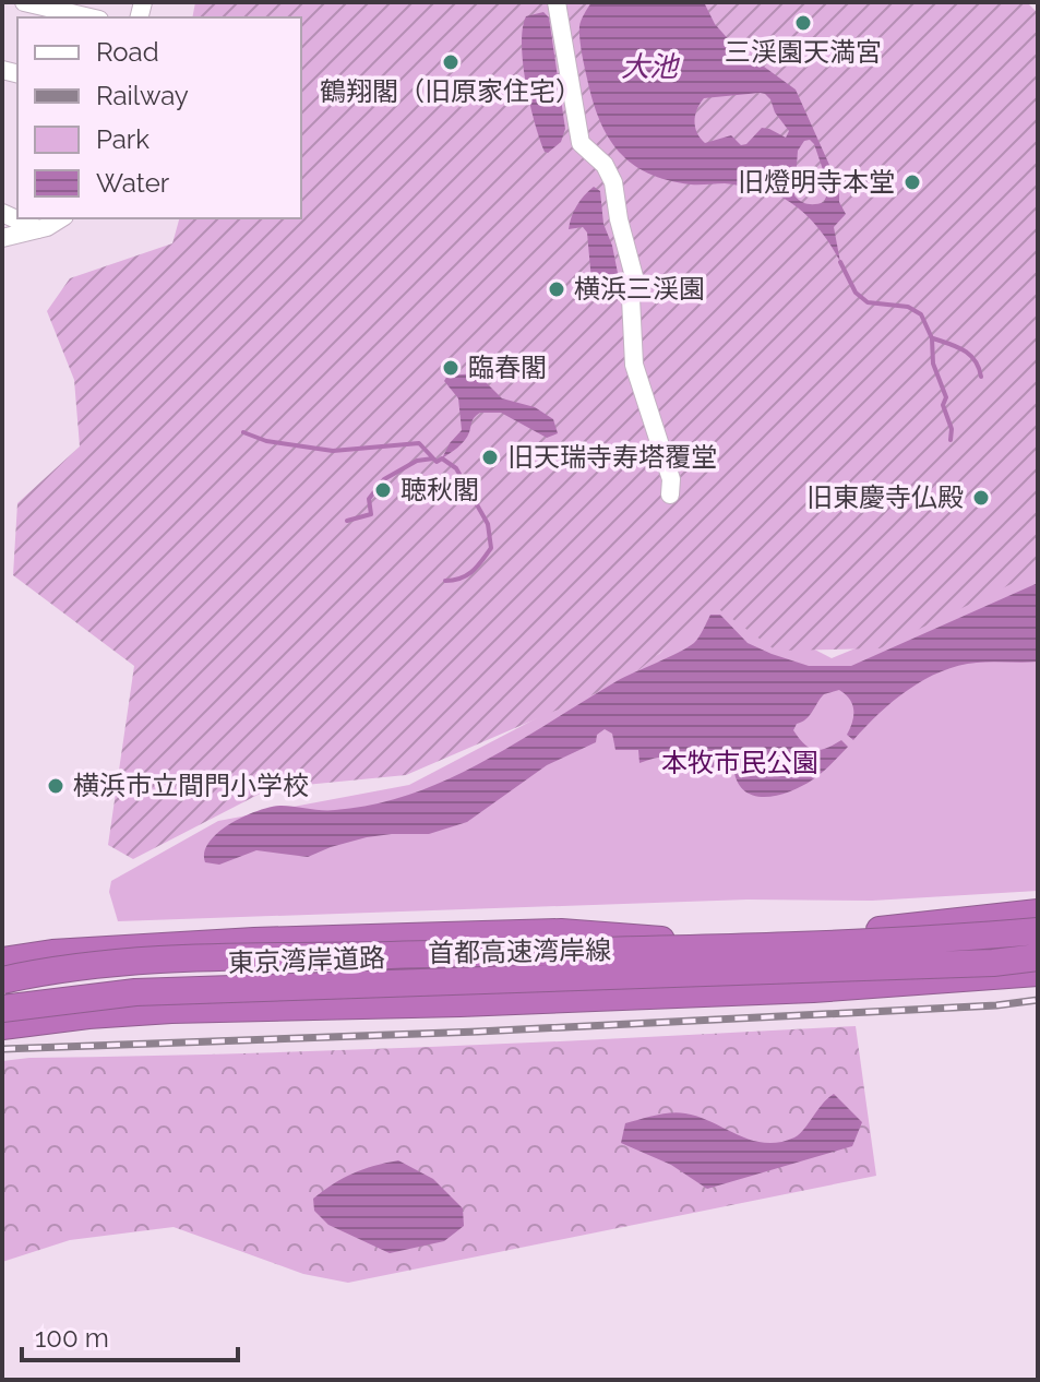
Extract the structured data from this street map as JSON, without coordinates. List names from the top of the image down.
{
  "streets": {
    "highway": ["首都高速湾岸線", "東京湾岸道路"]
  },
  "crossings": [
    ["首都高速湾岸線", "東京湾岸道路"]
  ],
  "water": ["大池"],
  "parks": ["本牧市民公園"],
  "places": [
    "三渓園天満宮",
    "鶴翔閣（旧原家住宅）",
    "旧燈明寺本堂",
    "横浜三渓園",
    "臨春閣",
    "旧天瑞寺寿塔覆堂",
    "聴秋閣",
    "旧東慶寺仏殿",
    "横浜市立間門小学校"
  ],
  "legend": [
    "Road",
    "Railway",
    "Park",
    "Water"
  ],
  "scale_bar": "100 m"
}
